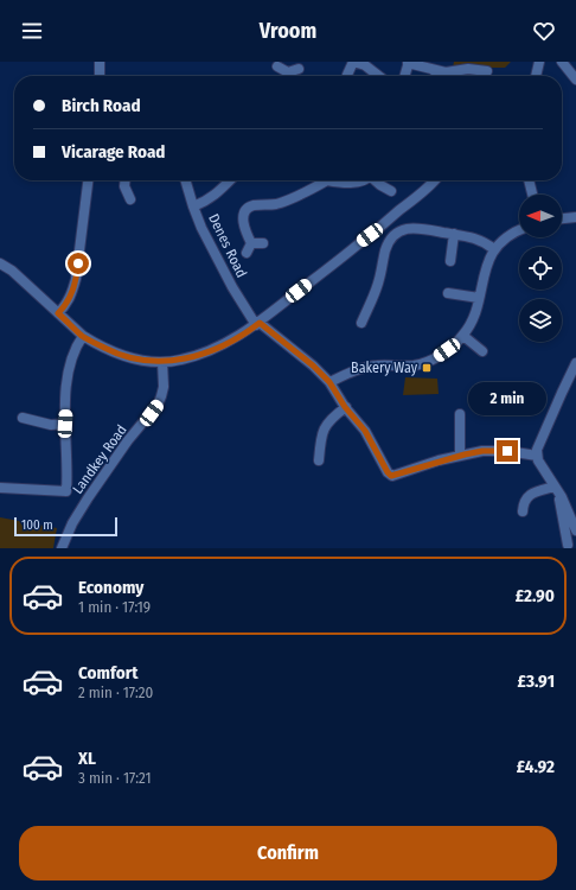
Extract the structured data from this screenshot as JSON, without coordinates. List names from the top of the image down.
{
  "streets": {
    "street": ["Denes Road", "Landkey Road"]
  },
  "places": {
    "transit": ["Bakery Way"]
  },
  "scale_bar": "100 m",
  "north": "left",
  "page": {
    "header": "Vroom",
    "banner": ["Birch Road", "Vicarage Road"],
    "bubble": "2 min",
    "scale": "100 m",
    "list": [
      {
        "name": "Economy",
        "note": "1 min · 17:19",
        "value": "£2.90"
      },
      {
        "name": "Comfort",
        "note": "2 min · 17:20",
        "value": "£3.91"
      },
      {
        "name": "XL",
        "note": "3 min · 17:21",
        "value": "£4.92"
      }
    ],
    "buttons": "Confirm"
  }
}
